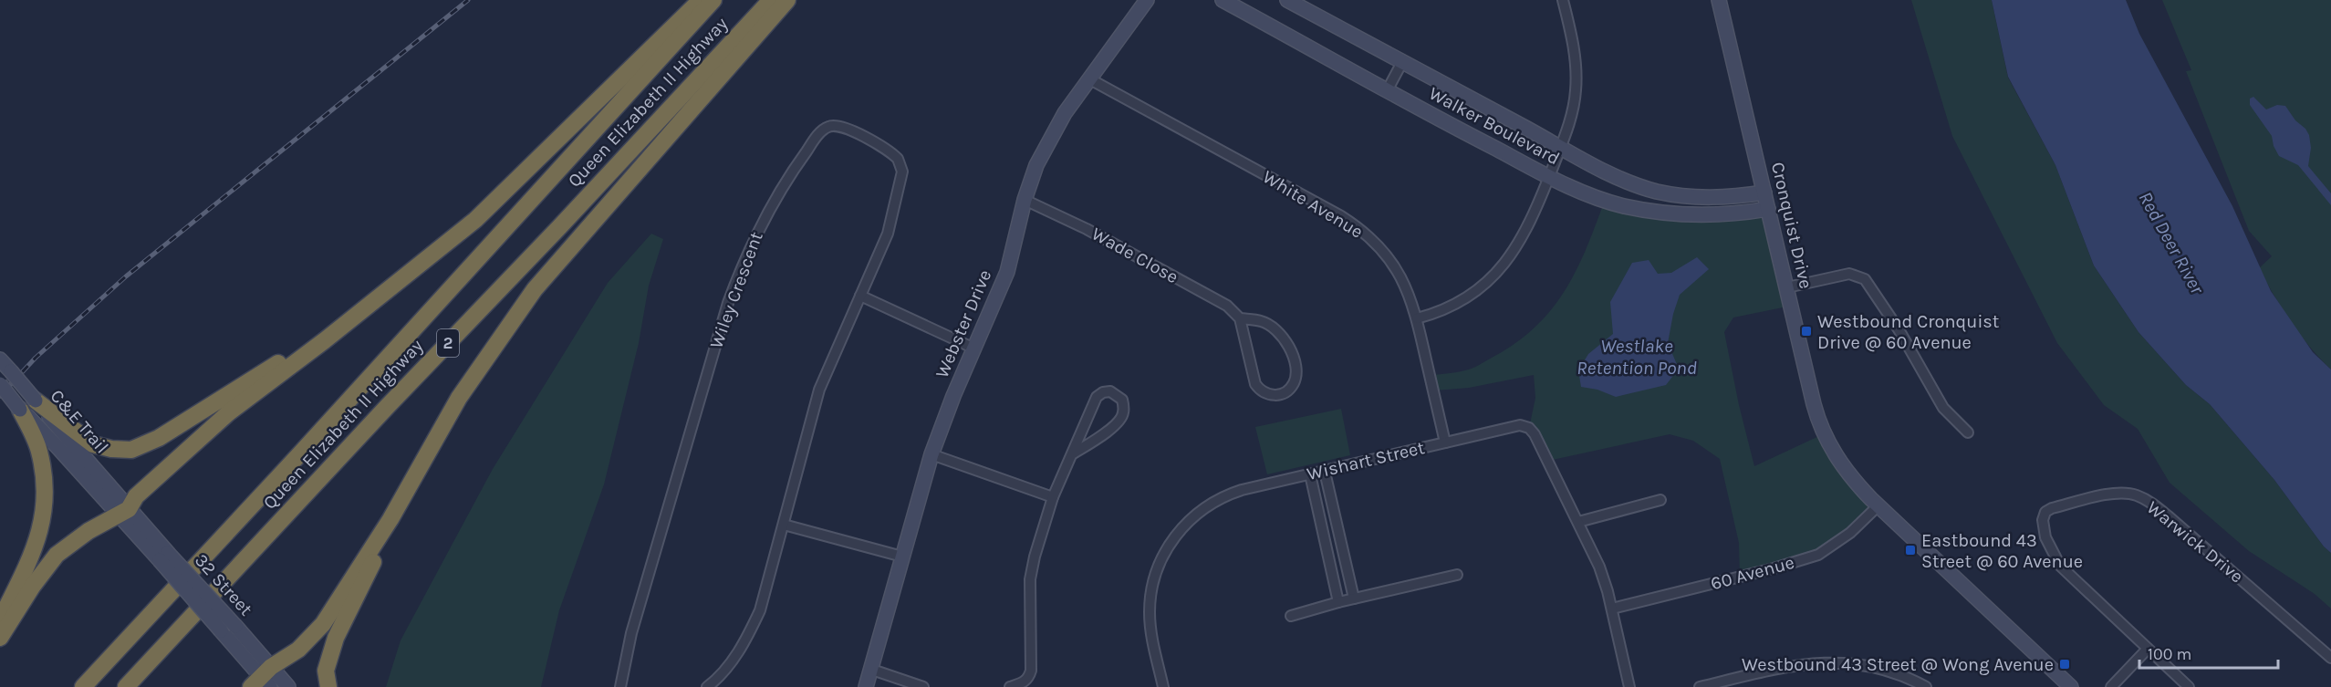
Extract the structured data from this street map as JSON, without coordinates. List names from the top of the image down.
{
  "streets": {
    "highway": ["Queen Elizabeth II Highway", "2"],
    "street": [
      "Walker Boulevard",
      "White Avenue",
      "Cronquist Drive",
      "Wade Close",
      "Wiley Crescent",
      "Webster Drive",
      "C&E Trail",
      "Wishart Street",
      "Warwick Drive",
      "60 Avenue",
      "32 Street"
    ]
  },
  "crossings": [
    ["Walker Boulevard", "Cronquist Drive"],
    ["White Avenue", "Webster Drive"],
    ["White Avenue", "Wishart Street"],
    ["Cronquist Drive", "60 Avenue"],
    ["Wade Close", "Webster Drive"],
    ["C&E Trail", "32 Street"],
    ["Wishart Street", "60 Avenue"]
  ],
  "water": ["Red Deer River", "Westlake Retention Pond"],
  "places": {
    "transit": ["Westbound Cronquist Drive @ 60 Avenue", "Eastbound 43 Street @ 60 Avenue", "Westbound 43 Street @ Wong Avenue"]
  },
  "scale_bar": "100 m"
}
